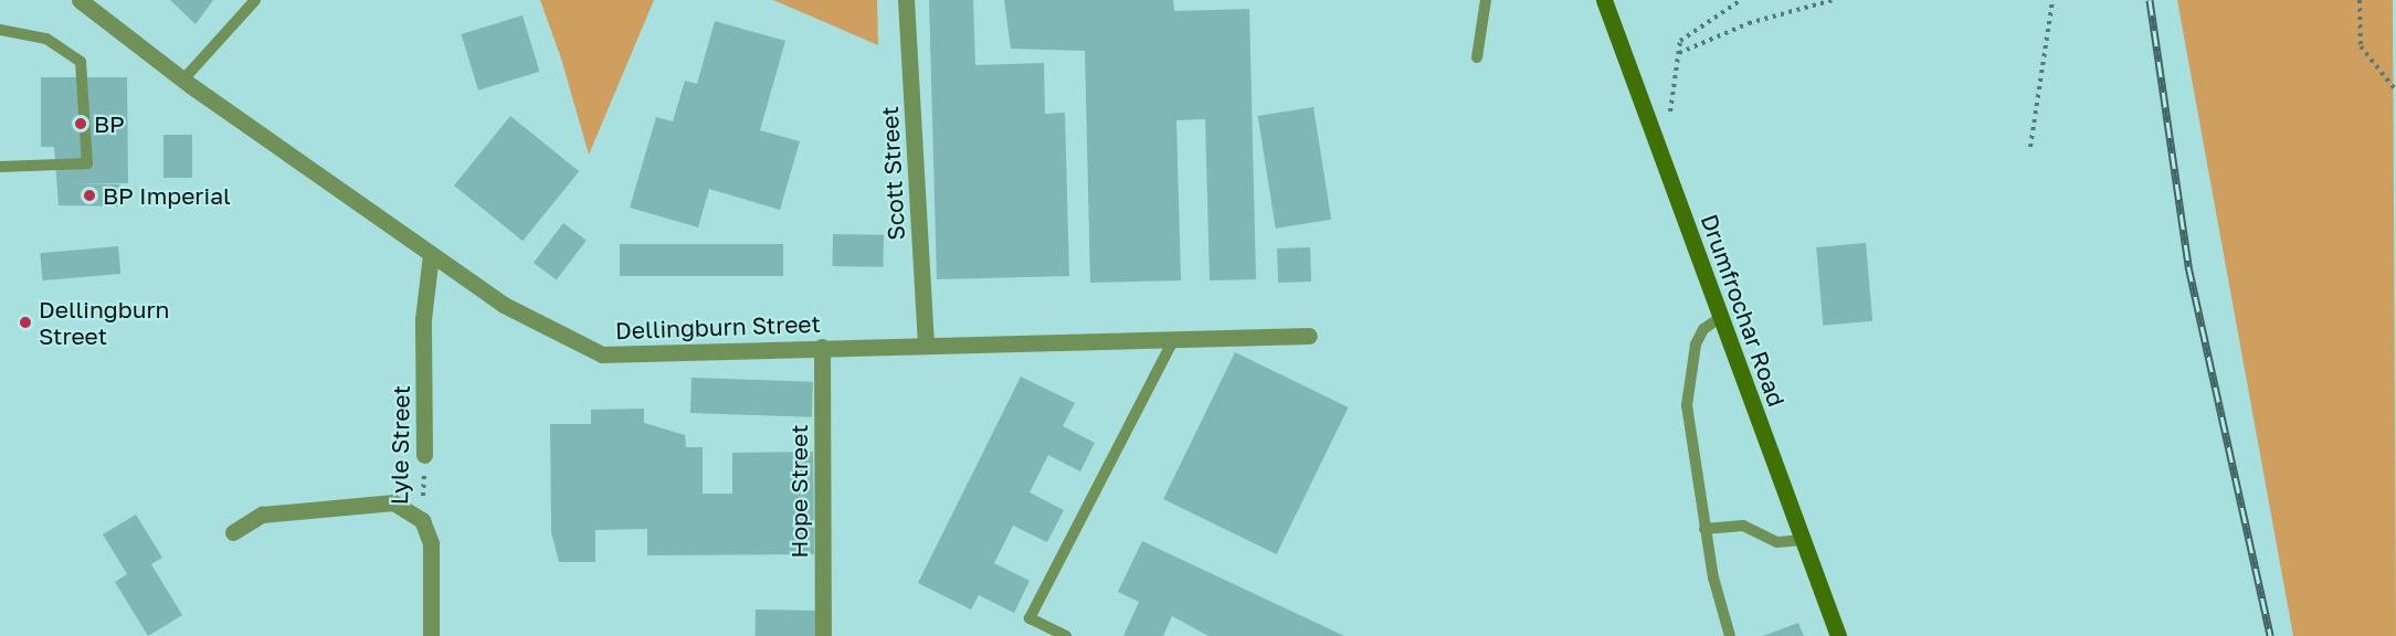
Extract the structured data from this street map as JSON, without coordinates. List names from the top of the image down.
{
  "streets": {
    "main road": ["Drumfrochar Road"],
    "street": [
      "Scott Street",
      "Dellingburn Street",
      "Lyle Street",
      "Hope Street"
    ]
  },
  "crossings": [
    ["Scott Street", "Dellingburn Street"],
    ["Dellingburn Street", "Lyle Street"],
    ["Dellingburn Street", "Hope Street"]
  ],
  "places": ["BP", "BP Imperial", "Dellingburn Street"]
}
